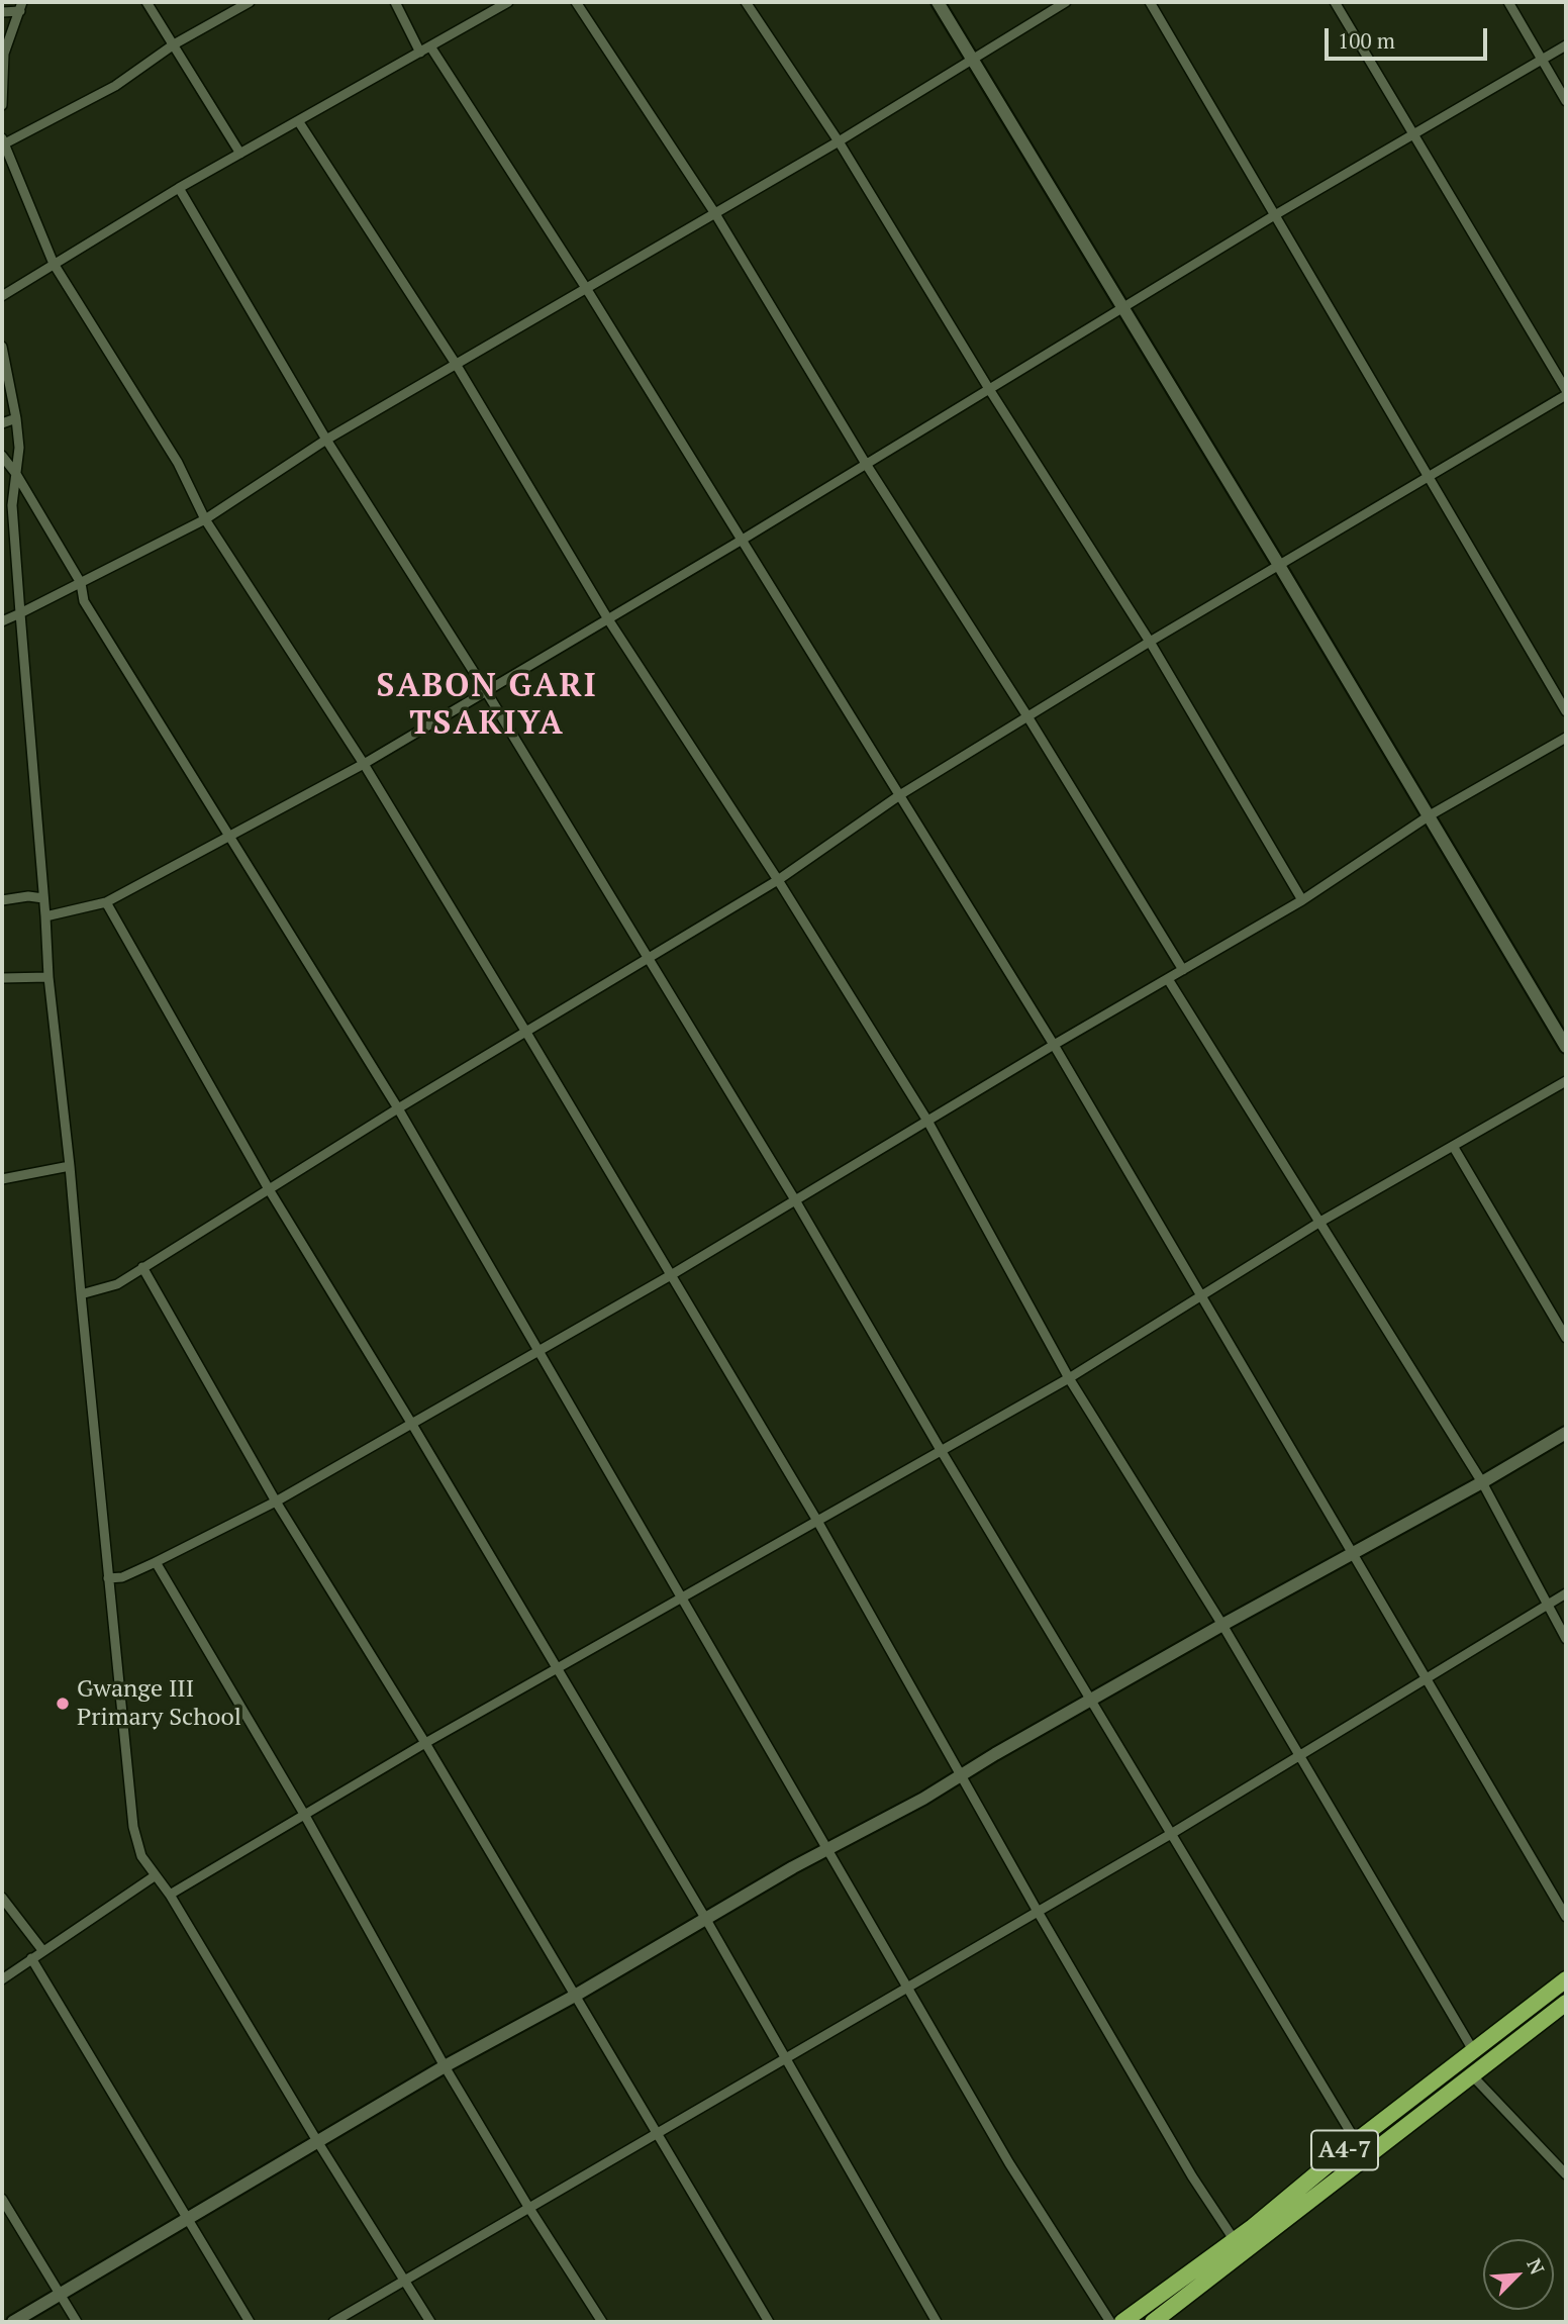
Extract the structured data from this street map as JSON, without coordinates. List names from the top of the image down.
{
  "streets": {
    "highway": ["A4-7"]
  },
  "districts": ["SABON GARI TSAKIYA"],
  "places": ["Gwange III Primary School"],
  "scale_bar": "100 m",
  "north": "top right"
}
